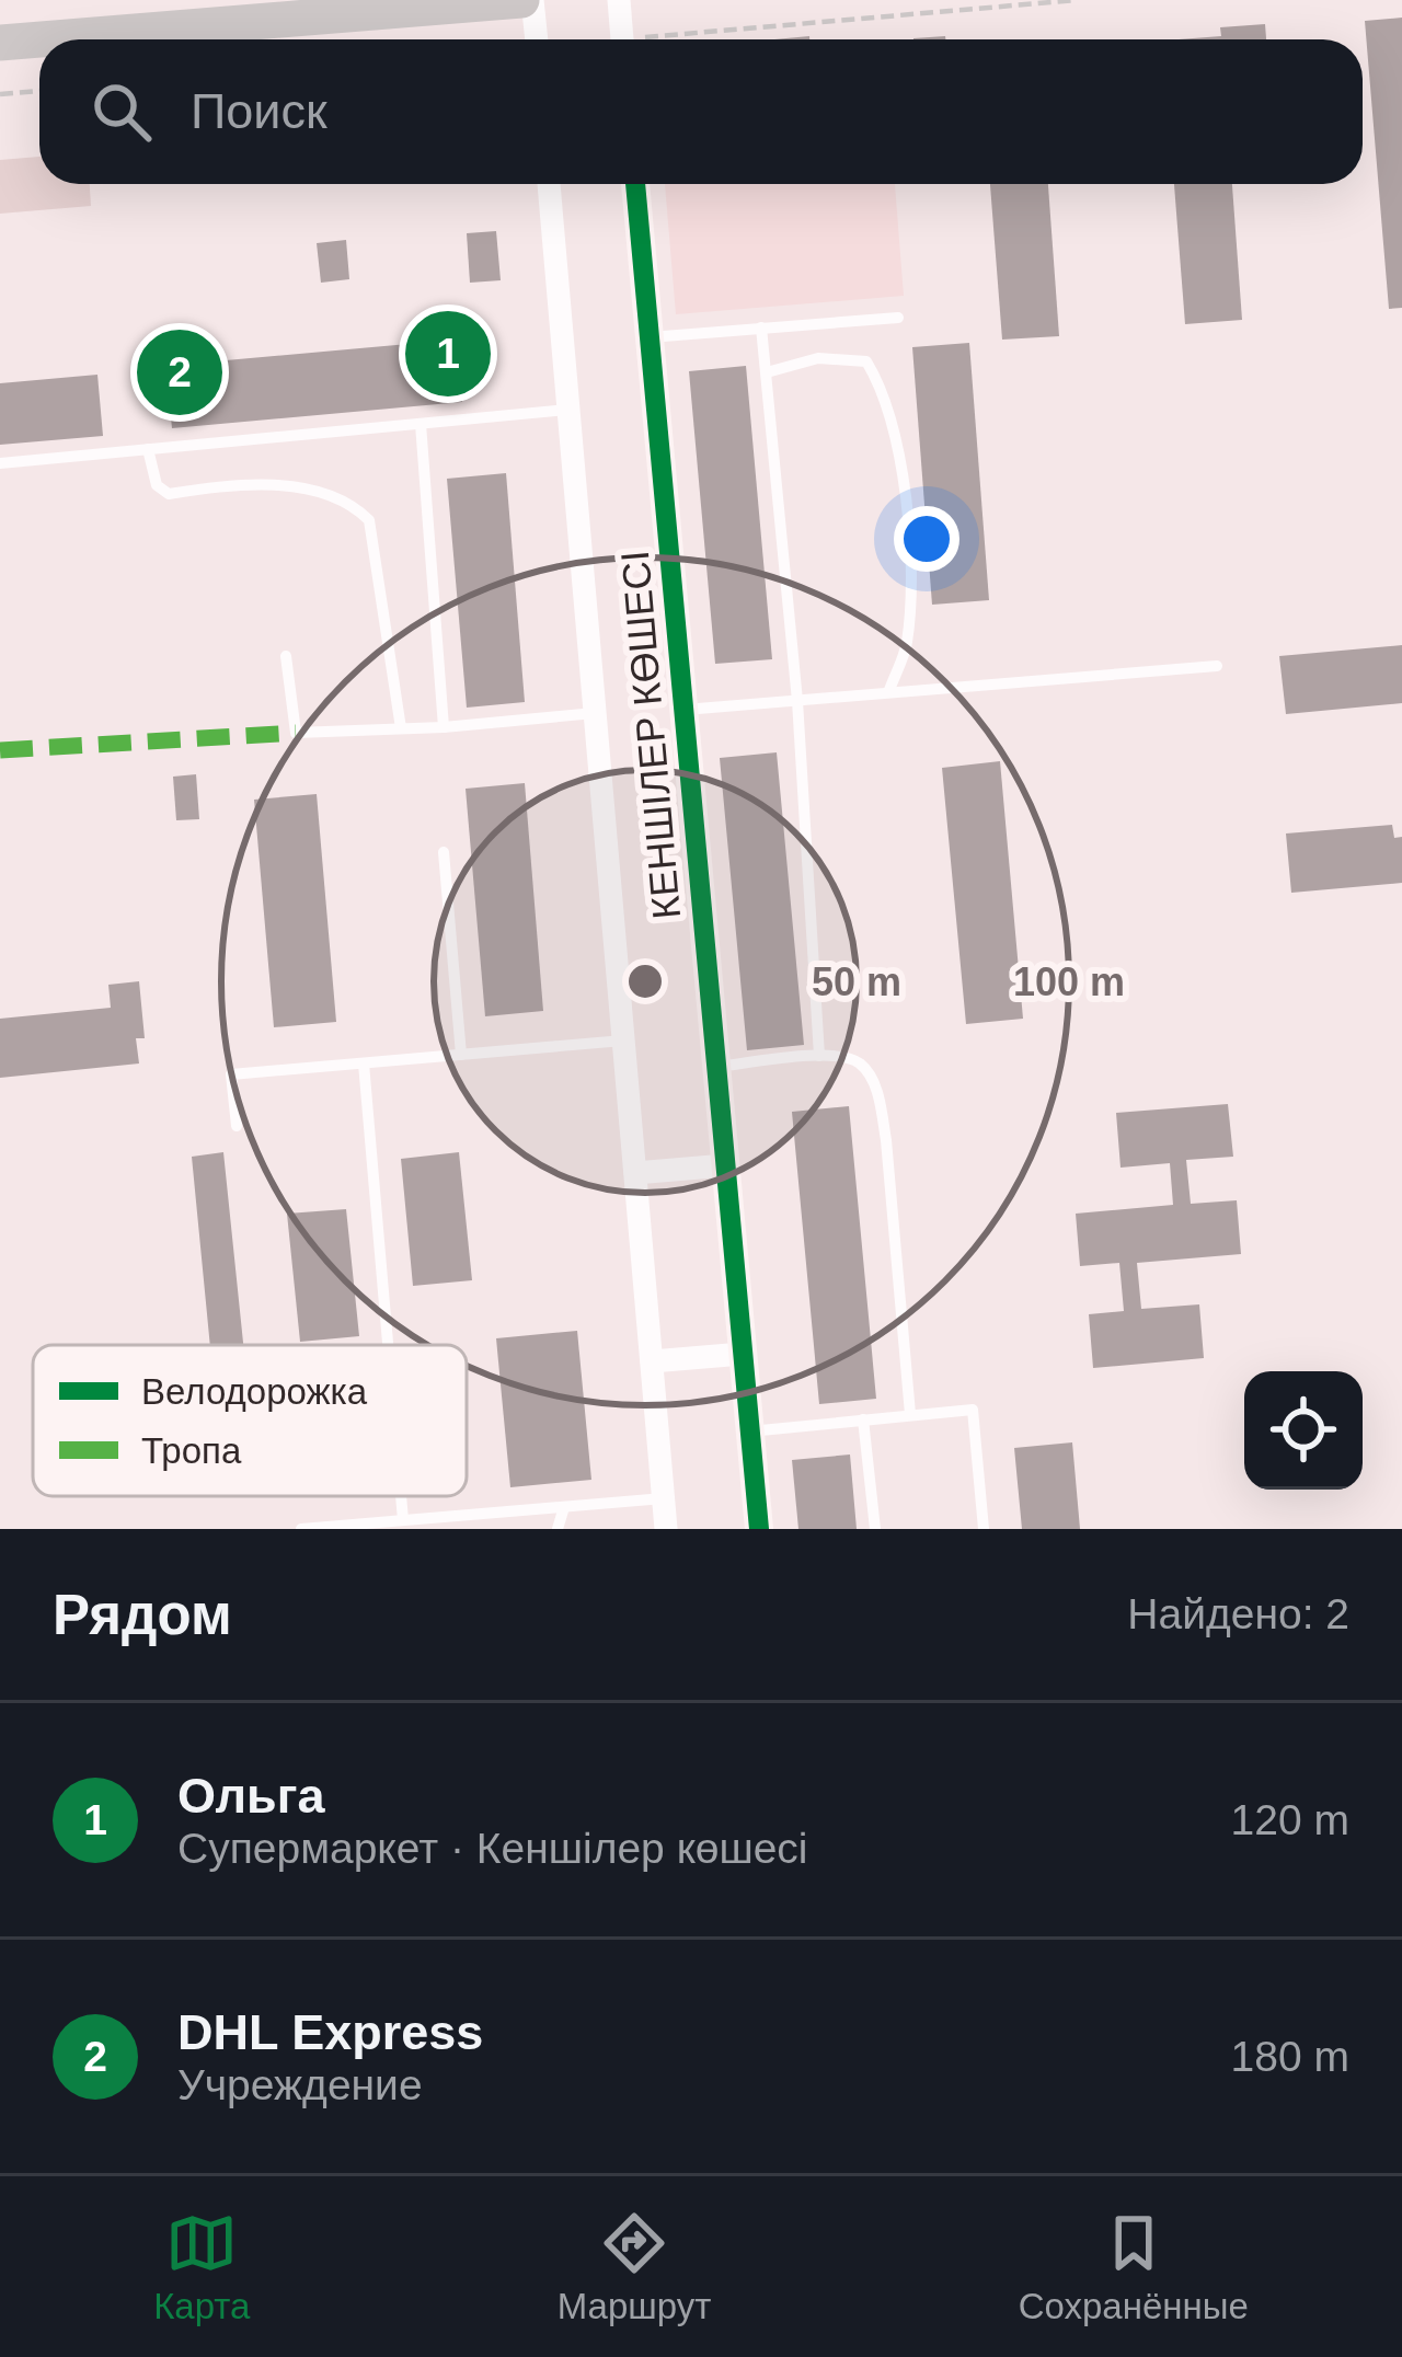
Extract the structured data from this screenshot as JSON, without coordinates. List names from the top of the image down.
{
  "streets": {
    "street": ["КЕНШІЛЕР КӨШЕСІ"]
  },
  "legend": ["Велодорожка", "Тропа"],
  "page": {
    "search": "Поиск",
    "pins": ["1", "2"],
    "heading": ["Рядом", "Найдено: 2"],
    "list": [
      {
        "mark": "1",
        "name": "Ольга",
        "note": "Супермаркет · Кеншілер көшесі",
        "value": "120 m"
      },
      {
        "mark": "2",
        "name": "DHL Express",
        "note": "Учреждение",
        "value": "180 m"
      }
    ],
    "nav": ["Карта", "Маршрут", "Сохранённые"]
  },
  "rings": ["50 m", "100 m"]
}
